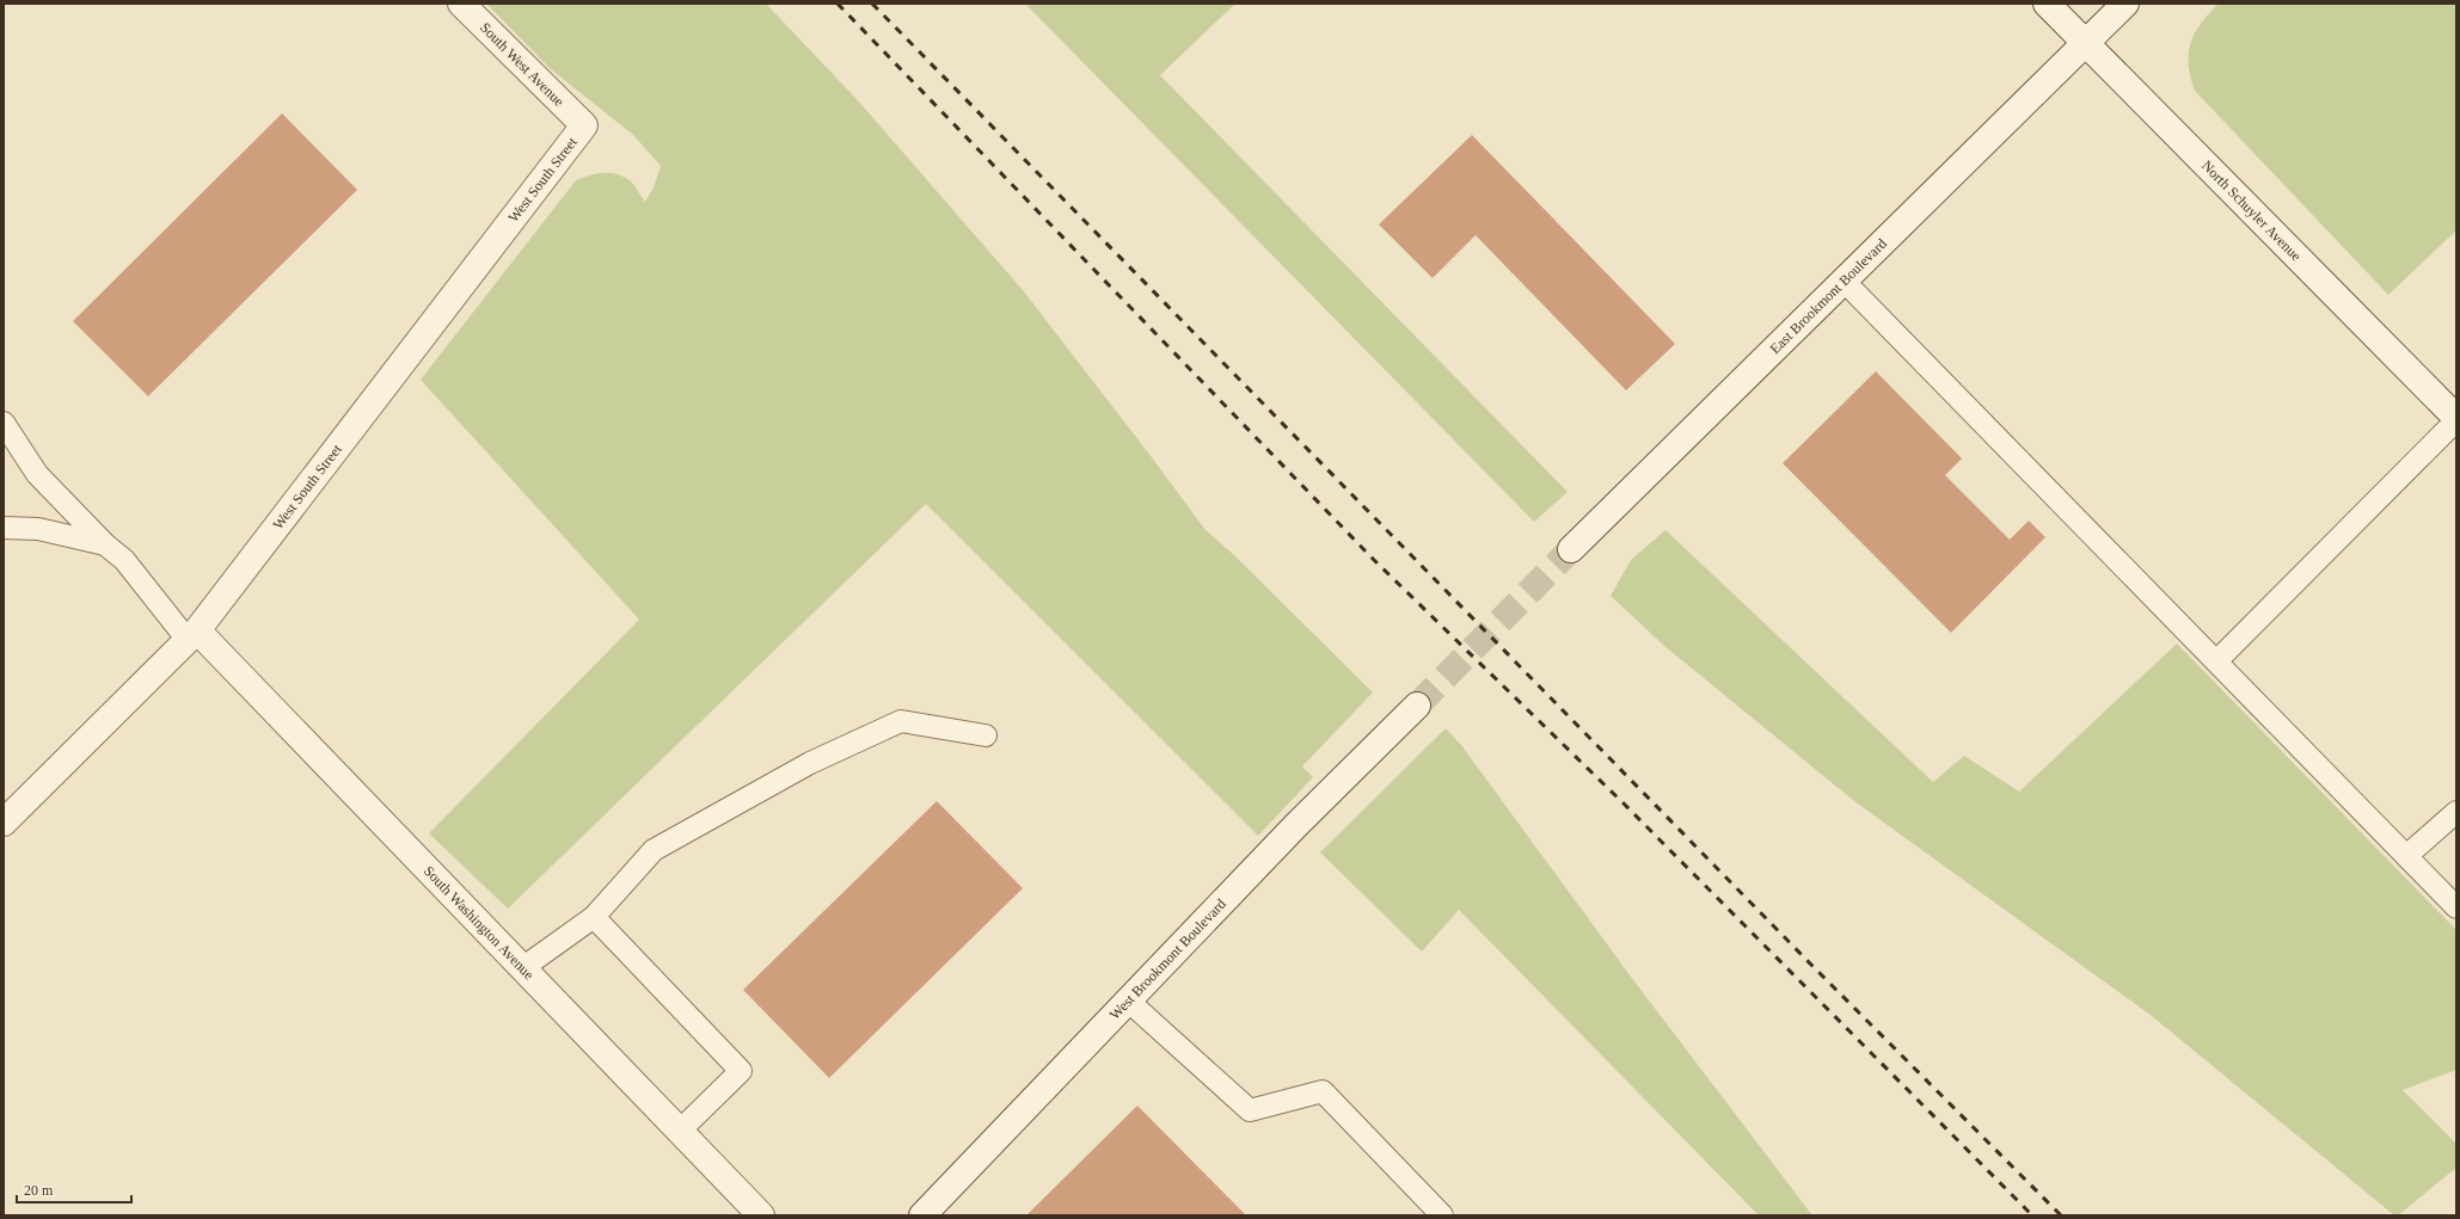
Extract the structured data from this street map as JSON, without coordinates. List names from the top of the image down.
{
  "streets": {
    "street": [
      "South West Avenue",
      "West South Street",
      "North Schuyler Avenue",
      "East Brookmont Boulevard",
      "South Washington Avenue",
      "West Brookmont Boulevard"
    ]
  },
  "crossings": [
    ["South West Avenue", "West South Street"],
    ["West South Street", "South Washington Avenue"],
    ["North Schuyler Avenue", "East Brookmont Boulevard"]
  ],
  "scale_bar": "20 m"
}
